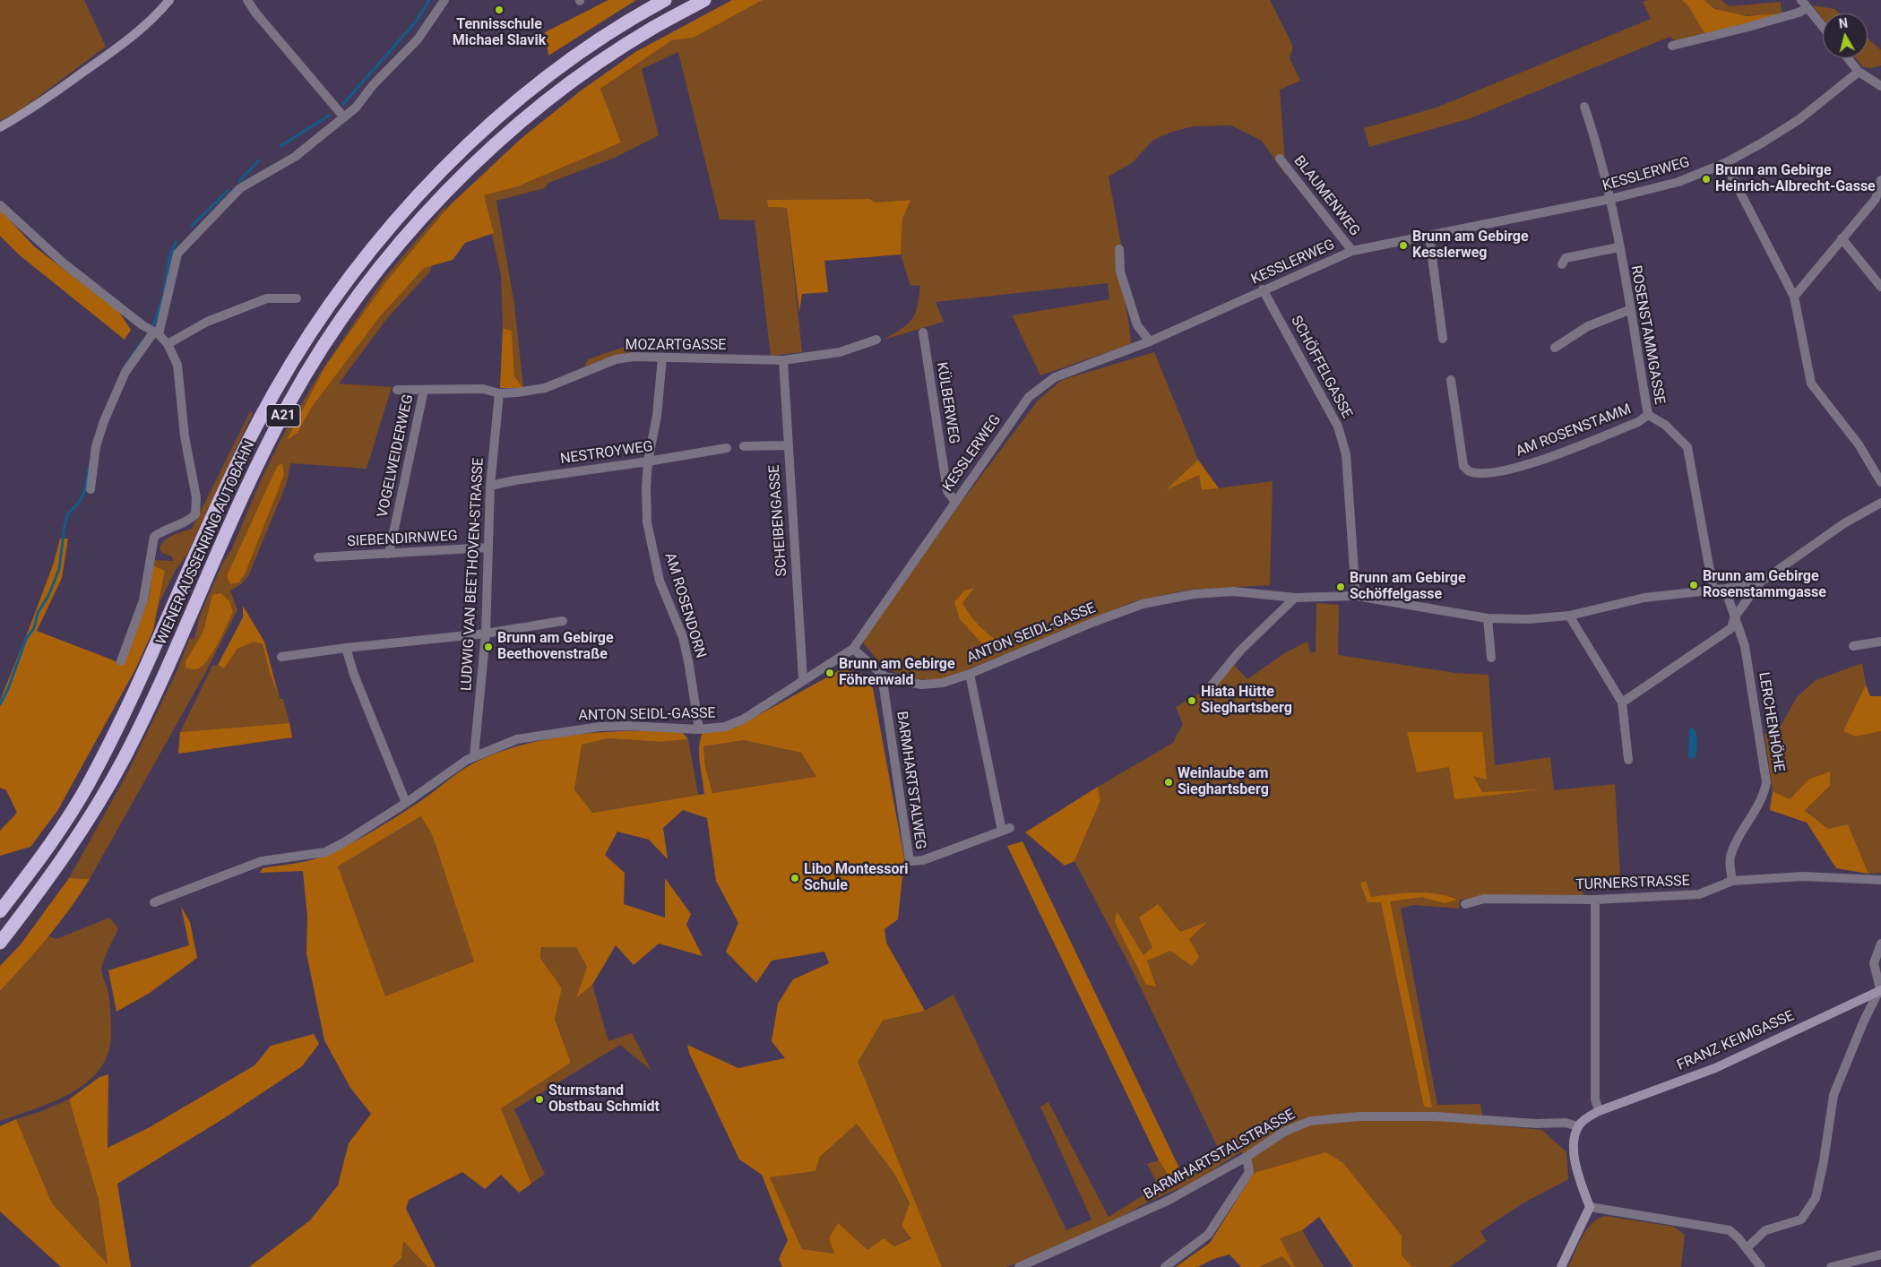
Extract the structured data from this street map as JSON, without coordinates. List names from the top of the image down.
{
  "streets": {
    "highway": ["A21", "WIENER AUSSENRING AUTOBAHN"],
    "main road": ["FRANZ KEIMGASSE"],
    "street": [
      "KESSLERWEG",
      "BLAUMENWEG",
      "ROSENSTAMMGASSE",
      "MOZARTGASSE",
      "SCHÖFFELGASSE",
      "KÜLBERWEG",
      "AM ROSENSTAMM",
      "NESTROYWEG",
      "VOGELWEIDERWEG",
      "SCHEIBENGASSE",
      "SIEBENDIRNWEG",
      "LUDWIG VAN BEETHOVEN-STRASSE",
      "AM ROSENDORN",
      "ANTON SEIDL-GASSE",
      "LERCHENHÖHE",
      "BARMHARTSTALWEG",
      "TURNERSTRASSE",
      "BARMHARTSTALSTRASSE"
    ]
  },
  "crossings": [
    ["KESSLERWEG", "BLAUMENWEG"],
    ["KESSLERWEG", "ROSENSTAMMGASSE"],
    ["KESSLERWEG", "SCHÖFFELGASSE"],
    ["KESSLERWEG", "KÜLBERWEG"],
    ["KESSLERWEG", "ANTON SEIDL-GASSE"],
    ["ROSENSTAMMGASSE", "AM ROSENSTAMM"],
    ["ROSENSTAMMGASSE", "ANTON SEIDL-GASSE"],
    ["MOZARTGASSE", "VOGELWEIDERWEG"],
    ["MOZARTGASSE", "SCHEIBENGASSE"],
    ["MOZARTGASSE", "LUDWIG VAN BEETHOVEN-STRASSE"],
    ["MOZARTGASSE", "AM ROSENDORN"],
    ["SCHÖFFELGASSE", "ANTON SEIDL-GASSE"],
    ["NESTROYWEG", "LUDWIG VAN BEETHOVEN-STRASSE"],
    ["NESTROYWEG", "AM ROSENDORN"],
    ["VOGELWEIDERWEG", "SIEBENDIRNWEG"],
    ["SCHEIBENGASSE", "ANTON SEIDL-GASSE"],
    ["SIEBENDIRNWEG", "LUDWIG VAN BEETHOVEN-STRASSE"],
    ["LUDWIG VAN BEETHOVEN-STRASSE", "ANTON SEIDL-GASSE"],
    ["AM ROSENDORN", "ANTON SEIDL-GASSE"],
    ["ANTON SEIDL-GASSE", "LERCHENHÖHE"],
    ["ANTON SEIDL-GASSE", "BARMHARTSTALWEG"],
    ["LERCHENHÖHE", "TURNERSTRASSE"],
    ["FRANZ KEIMGASSE", "BARMHARTSTALSTRASSE"]
  ],
  "places": [
    "Tennisschule Michael Slavik",
    "Brunn am Gebirge Heinrich-Albrecht-Gasse",
    "Brunn am Gebirge Kesslerweg",
    "Brunn am Gebirge Rosenstammgasse",
    "Brunn am Gebirge Schöffelgasse",
    "Brunn am Gebirge Beethovenstraße",
    "Brunn am Gebirge Föhrenwald",
    "Hiata Hütte Sieghartsberg",
    "Weinlaube am Sieghartsberg",
    "Libo Montessori Schule",
    "Sturmstand Obstbau Schmidt"
  ],
  "north": "top"
}
